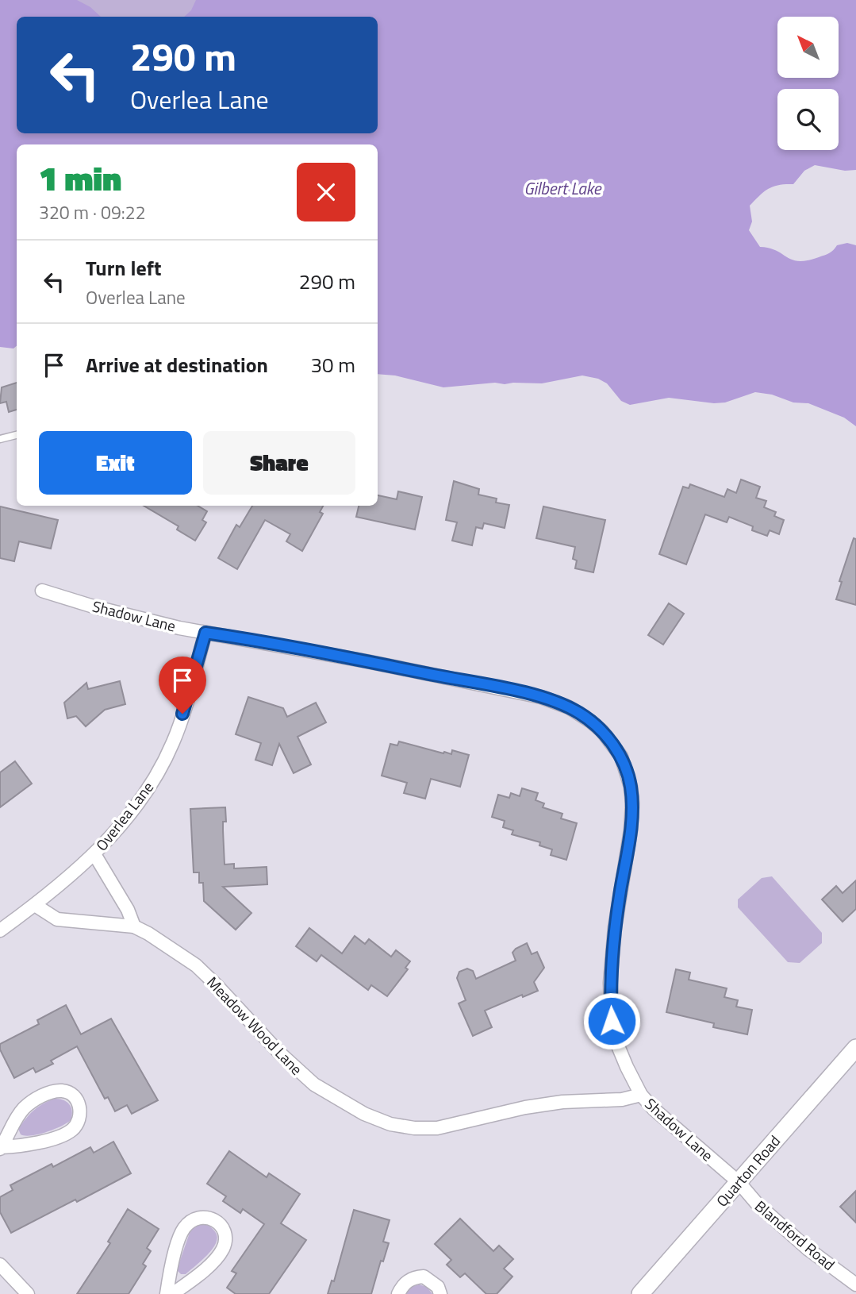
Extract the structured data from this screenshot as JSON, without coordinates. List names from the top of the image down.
{
  "streets": {
    "street": [
      "Shadow Lane",
      "Overlea Lane",
      "Meadow Wood Lane",
      "Quarton Road",
      "Blandford Road"
    ]
  },
  "crossings": [
    ["Shadow Lane", "Overlea Lane"],
    ["Shadow Lane", "Meadow Wood Lane"],
    ["Shadow Lane", "Quarton Road"],
    ["Shadow Lane", "Blandford Road"],
    ["Overlea Lane", "Meadow Wood Lane"],
    ["Quarton Road", "Blandford Road"]
  ],
  "water": ["Gilbert Lake"],
  "north": "top left",
  "page": {
    "turn": ["290 m", "Overlea Lane"],
    "heading": ["1 min", "320 m · 09:22"],
    "list": [
      {
        "name": "Turn left",
        "note": "Overlea Lane",
        "value": "290 m"
      },
      {
        "name": "Arrive at destination",
        "value": "30 m"
      }
    ],
    "buttons": ["Exit", "Share"]
  }
}
